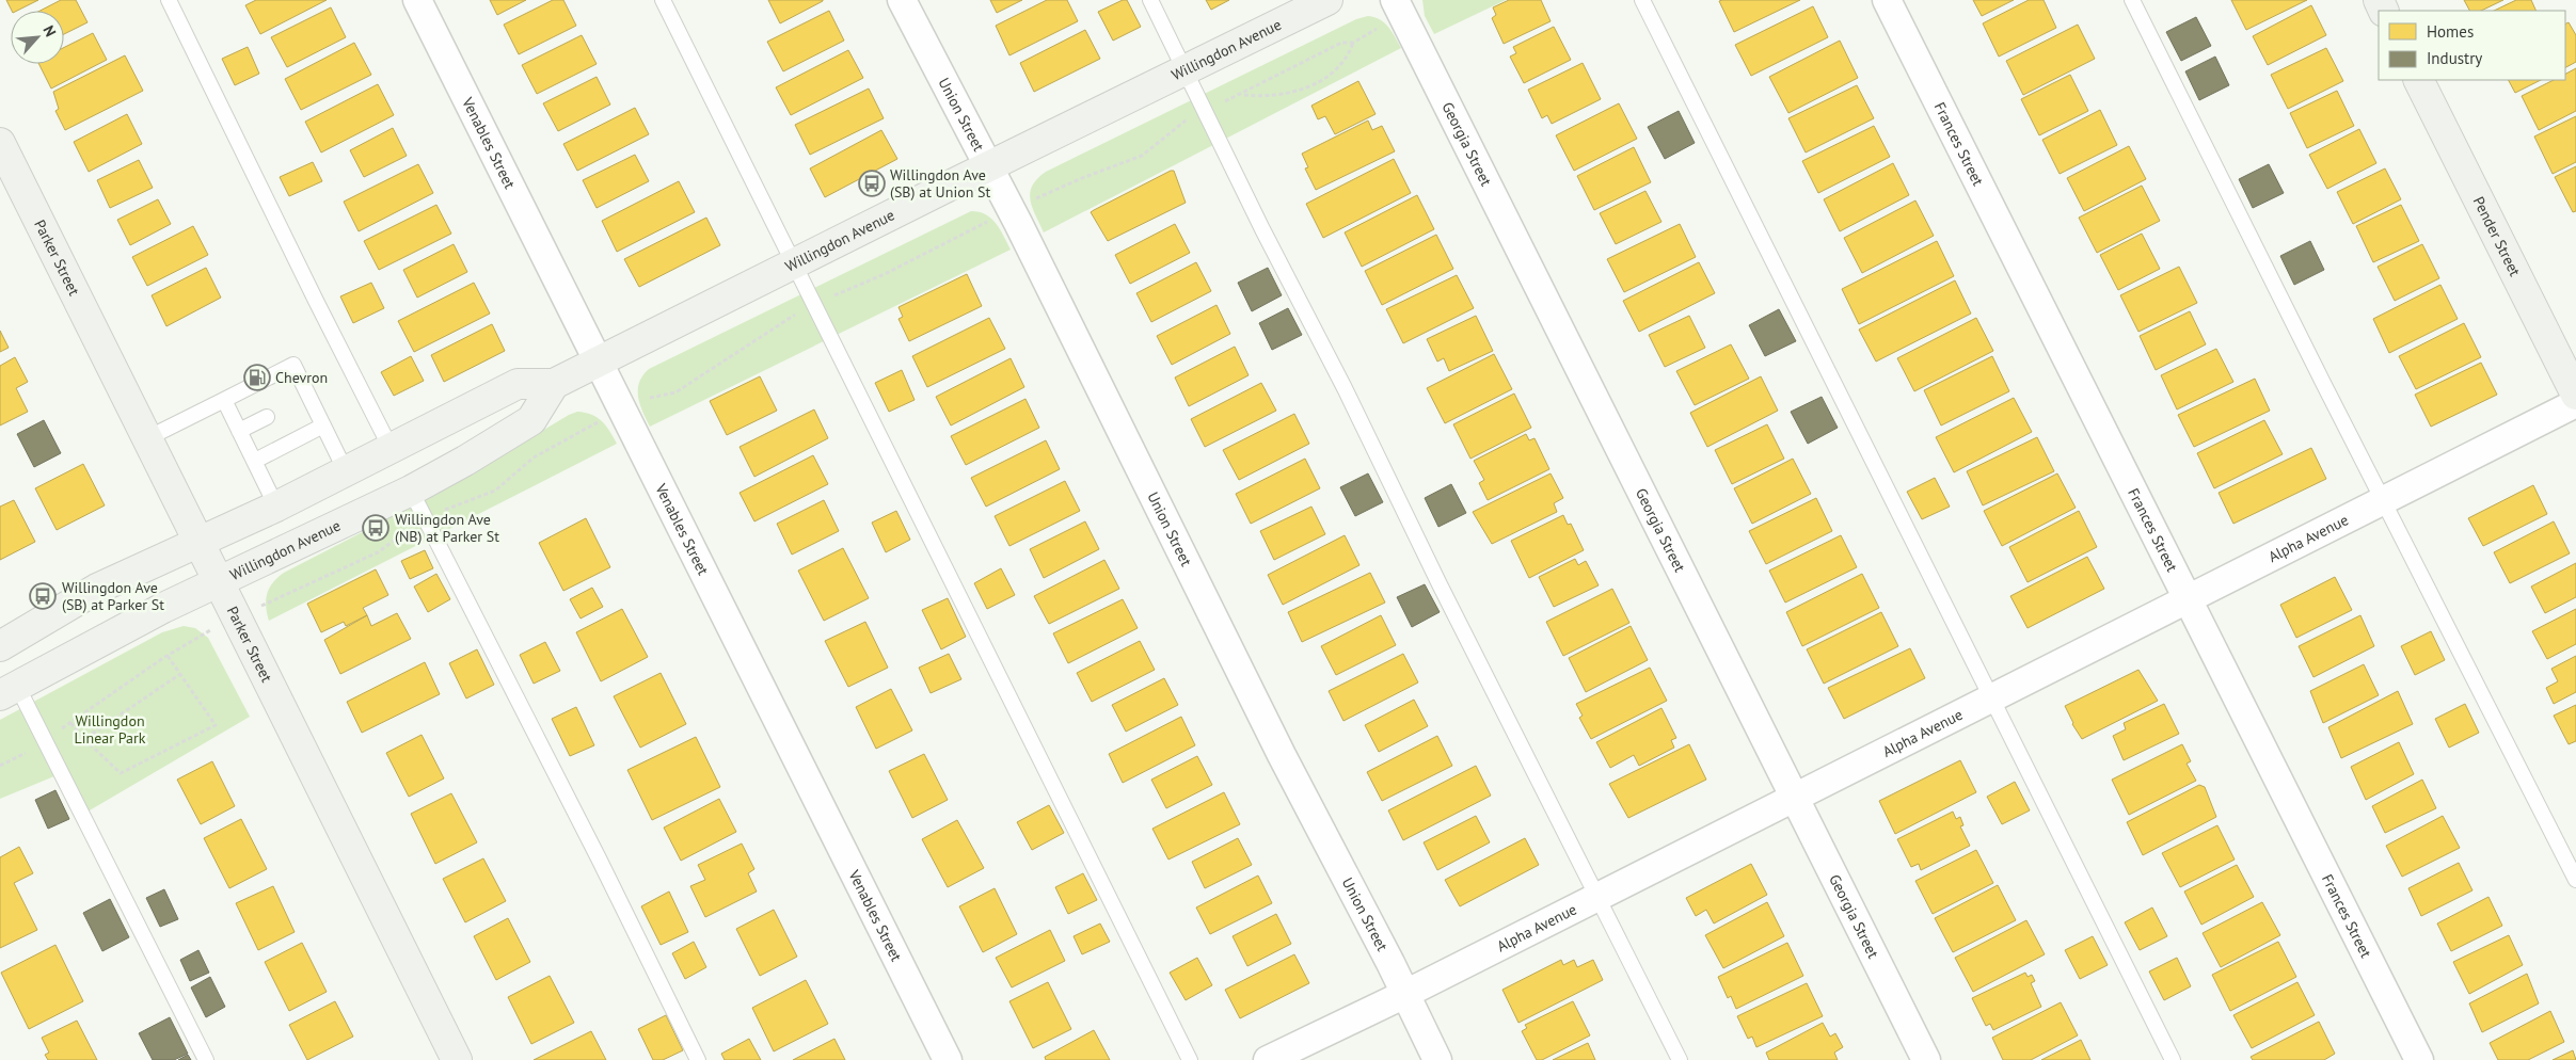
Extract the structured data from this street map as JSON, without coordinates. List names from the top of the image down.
{
  "streets": {
    "main road": ["Willingdon Avenue", "Pender Street", "Parker Street"],
    "street": [
      "Union Street",
      "Venables Street",
      "Georgia Street",
      "Frances Street",
      "Alpha Avenue"
    ]
  },
  "crossings": [
    ["Willingdon Avenue", "Union Street"],
    ["Willingdon Avenue", "Venables Street"],
    ["Willingdon Avenue", "Parker Street"],
    ["Union Street", "Alpha Avenue"],
    ["Georgia Street", "Alpha Avenue"],
    ["Frances Street", "Alpha Avenue"]
  ],
  "parks": ["Willingdon Linear Park"],
  "places": {
    "bus stop": ["Willingdon Ave (SB) at Union St", "Willingdon Ave (NB) at Parker St", "Willingdon Ave (SB) at Parker St"],
    "fuel station": ["Chevron"]
  },
  "legend": ["Homes", "Industry"],
  "north": "top right"
}
